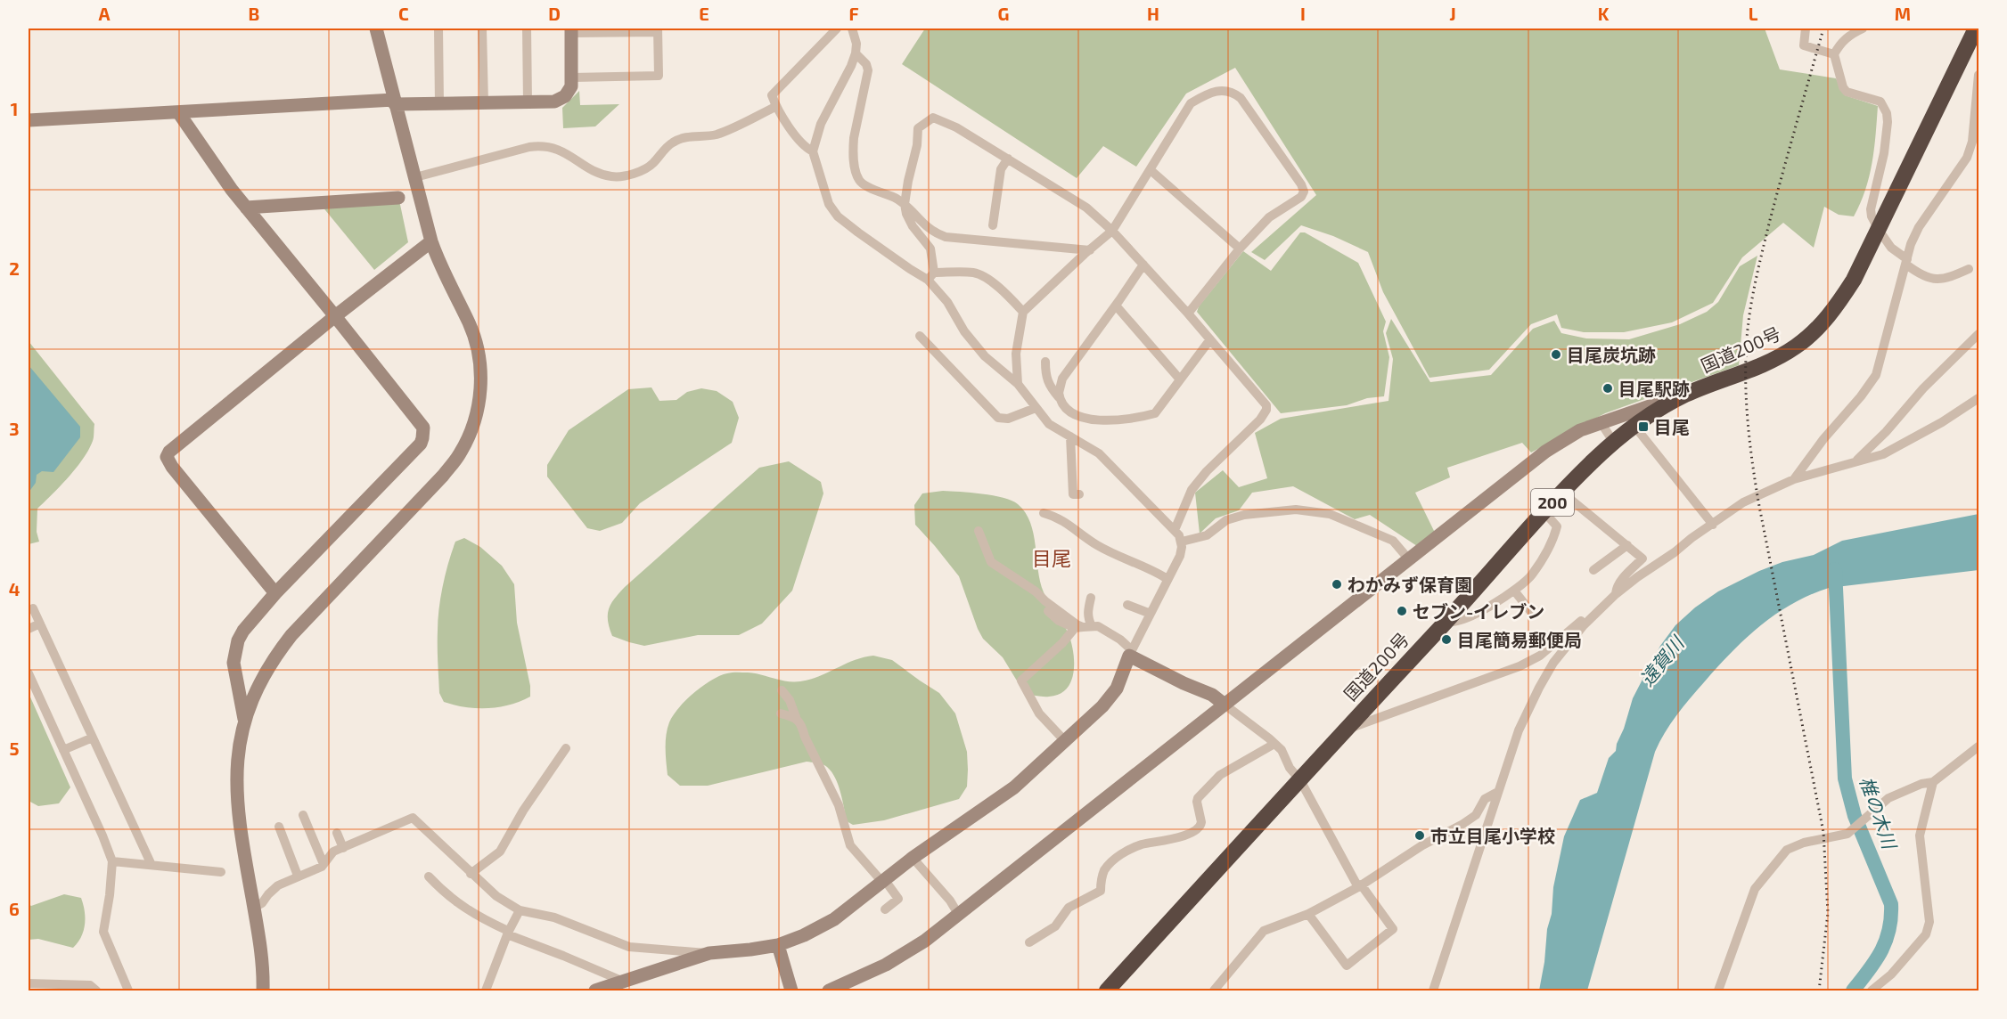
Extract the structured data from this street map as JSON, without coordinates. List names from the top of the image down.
{
  "streets": {
    "highway": ["国道200号", "200"]
  },
  "districts": ["目尾"],
  "water": ["遠賀川", "椎の木川"],
  "places": {
    "other": [
      "目尾炭坑跡",
      "目尾駅跡",
      "わかみず保育園",
      "セブン-イレブン",
      "目尾簡易郵便局",
      "市立目尾小学校"
    ],
    "transit": ["目尾"]
  },
  "grid": {
    "columns": [
      "A",
      "B",
      "C",
      "D",
      "E",
      "F",
      "G",
      "H",
      "I",
      "J",
      "K",
      "L",
      "M"
    ],
    "rows": [
      "1",
      "2",
      "3",
      "4",
      "5",
      "6"
    ]
  }
}
